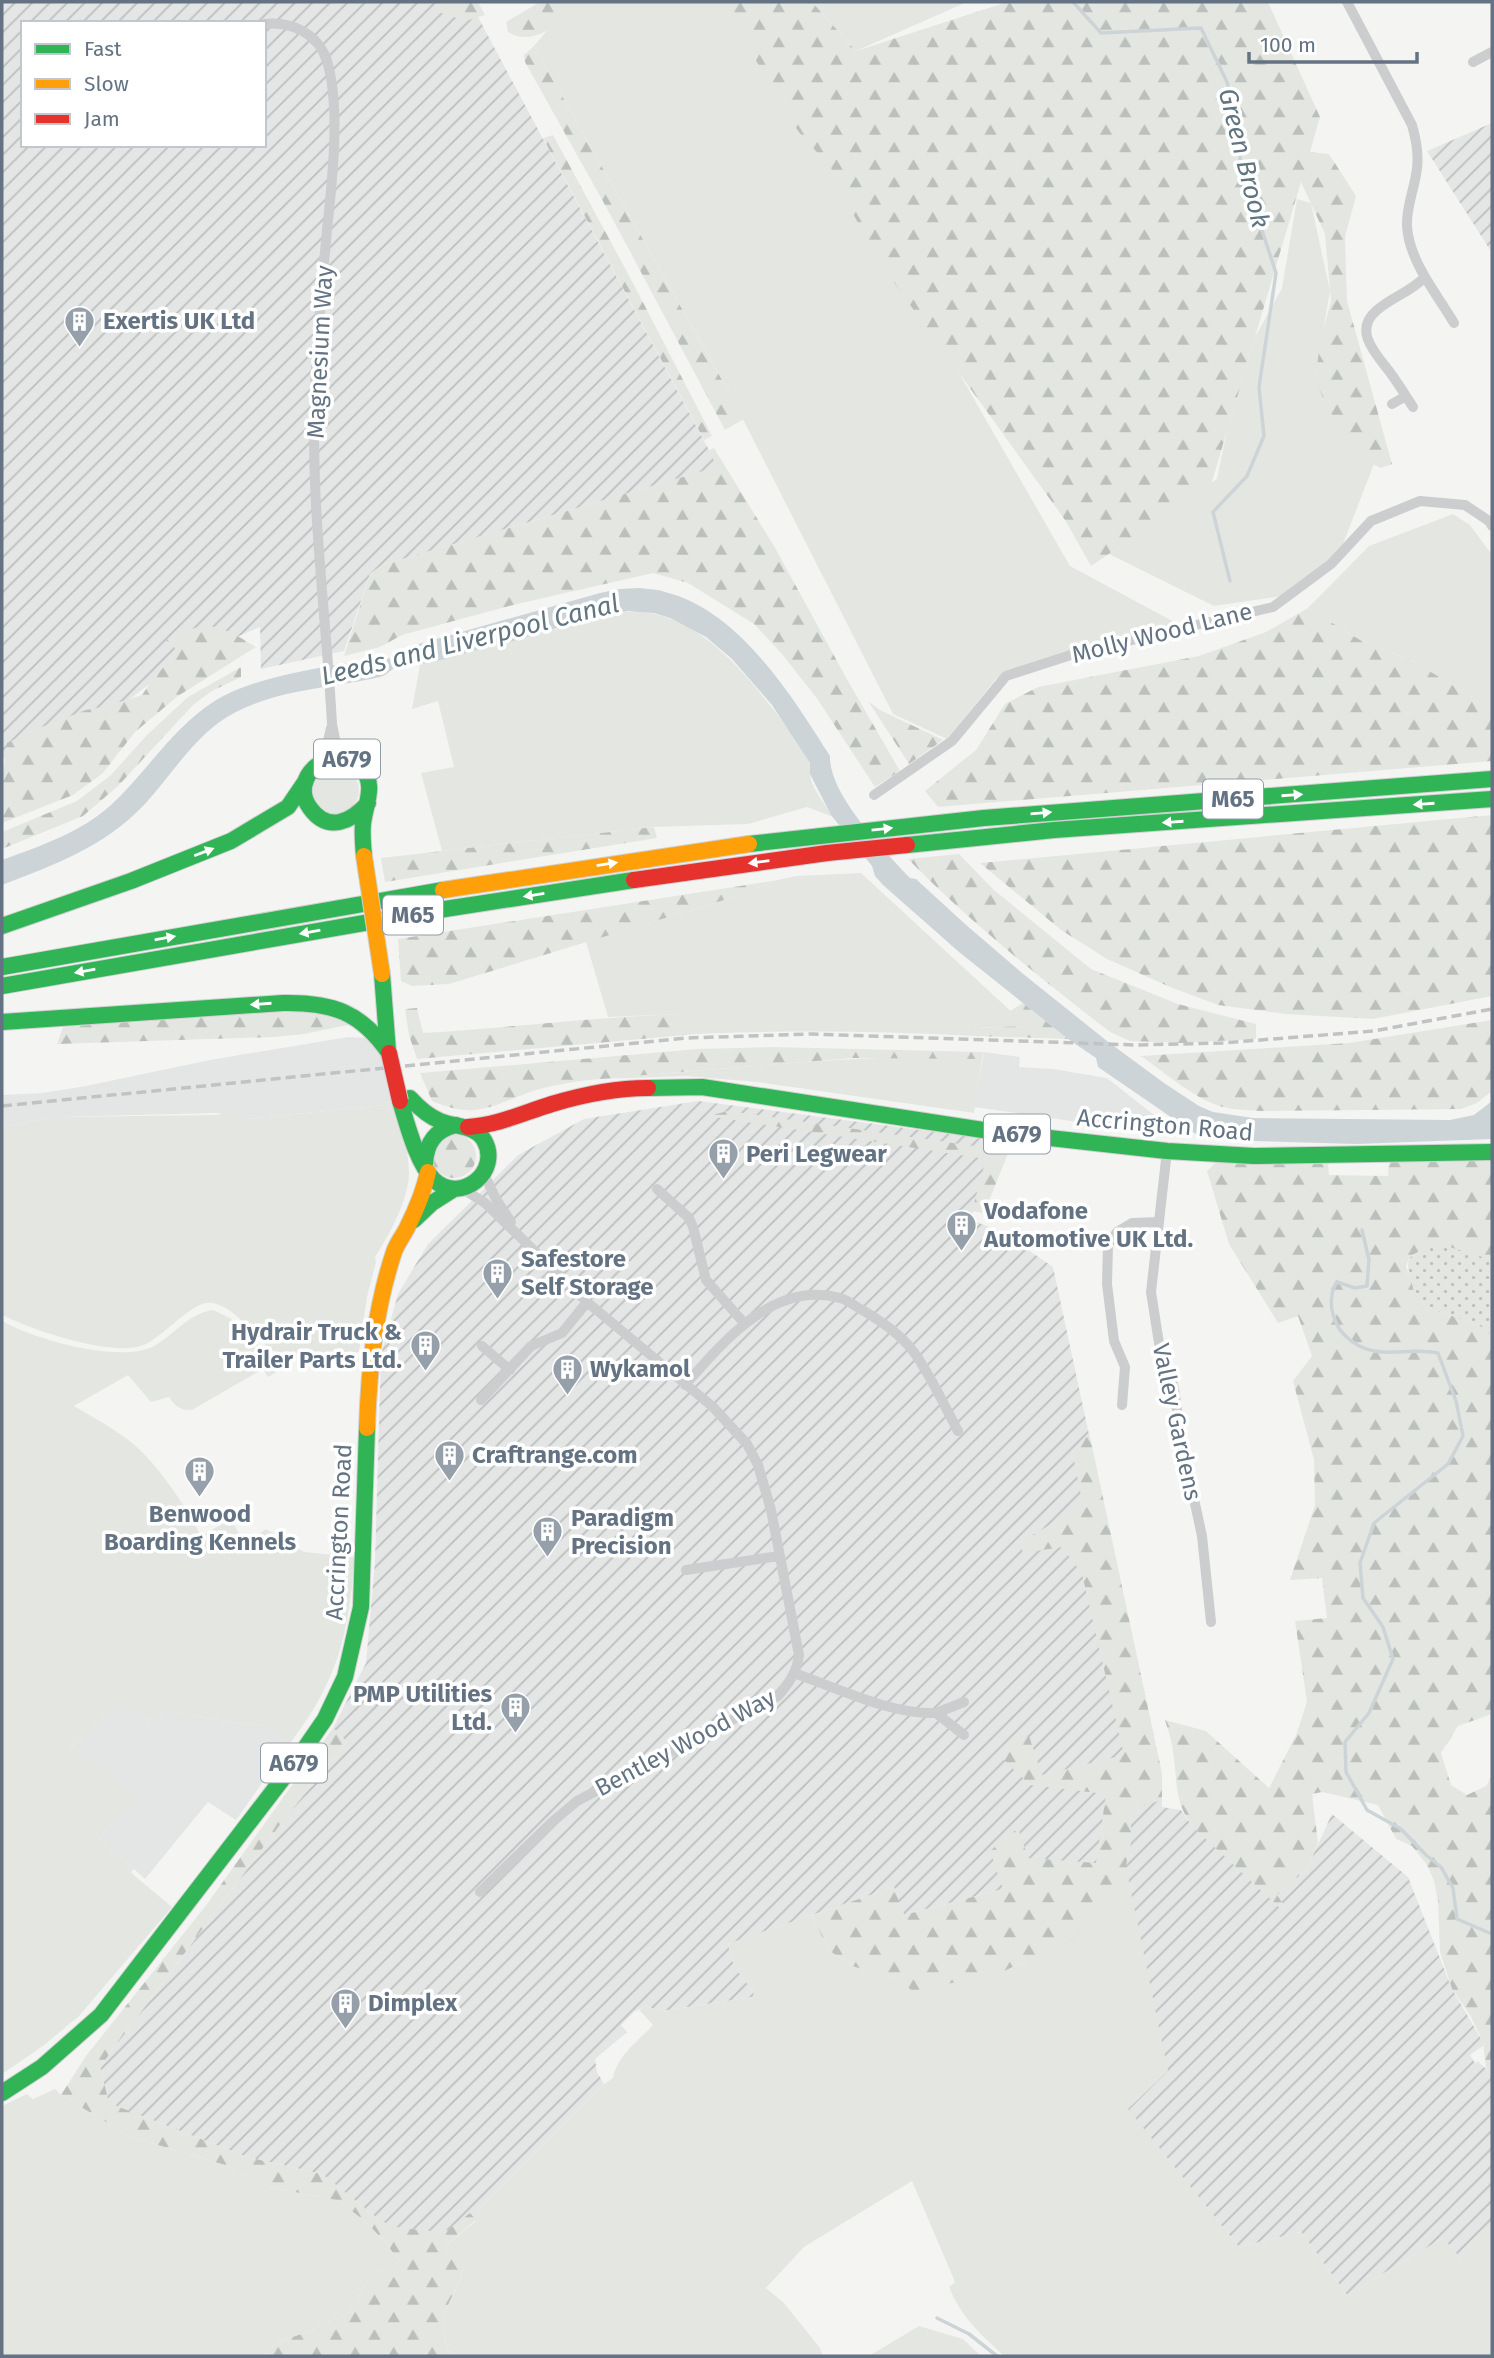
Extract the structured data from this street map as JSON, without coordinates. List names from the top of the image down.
{
  "streets": {
    "main road": ["A679", "M65", "Accrington Road"],
    "street": [
      "Magnesium Way",
      "Molly Wood Lane",
      "Valley Gardens",
      "Bentley Wood Way"
    ]
  },
  "crossings": [
    ["Magnesium Way", "A679"],
    ["A679", "Accrington Road"],
    ["A679", "Bentley Wood Way"],
    ["Accrington Road", "Valley Gardens"],
    ["Accrington Road", "Bentley Wood Way"]
  ],
  "water": ["Green Brook", "Leeds and Liverpool Canal"],
  "places": {
    "building": [
      "Exertis UK Ltd",
      "Peri Legwear",
      "Vodafone Automotive UK Ltd.",
      "Safestore Self Storage",
      "Hydrair Truck & Trailer Parts Ltd.",
      "Wykamol",
      "Craftrange.com",
      "Benwood Boarding Kennels",
      "Paradigm Precision",
      "PMP Utilities Ltd.",
      "Dimplex"
    ]
  },
  "legend": ["Fast", "Slow", "Jam"],
  "scale_bar": "100 m"
}
